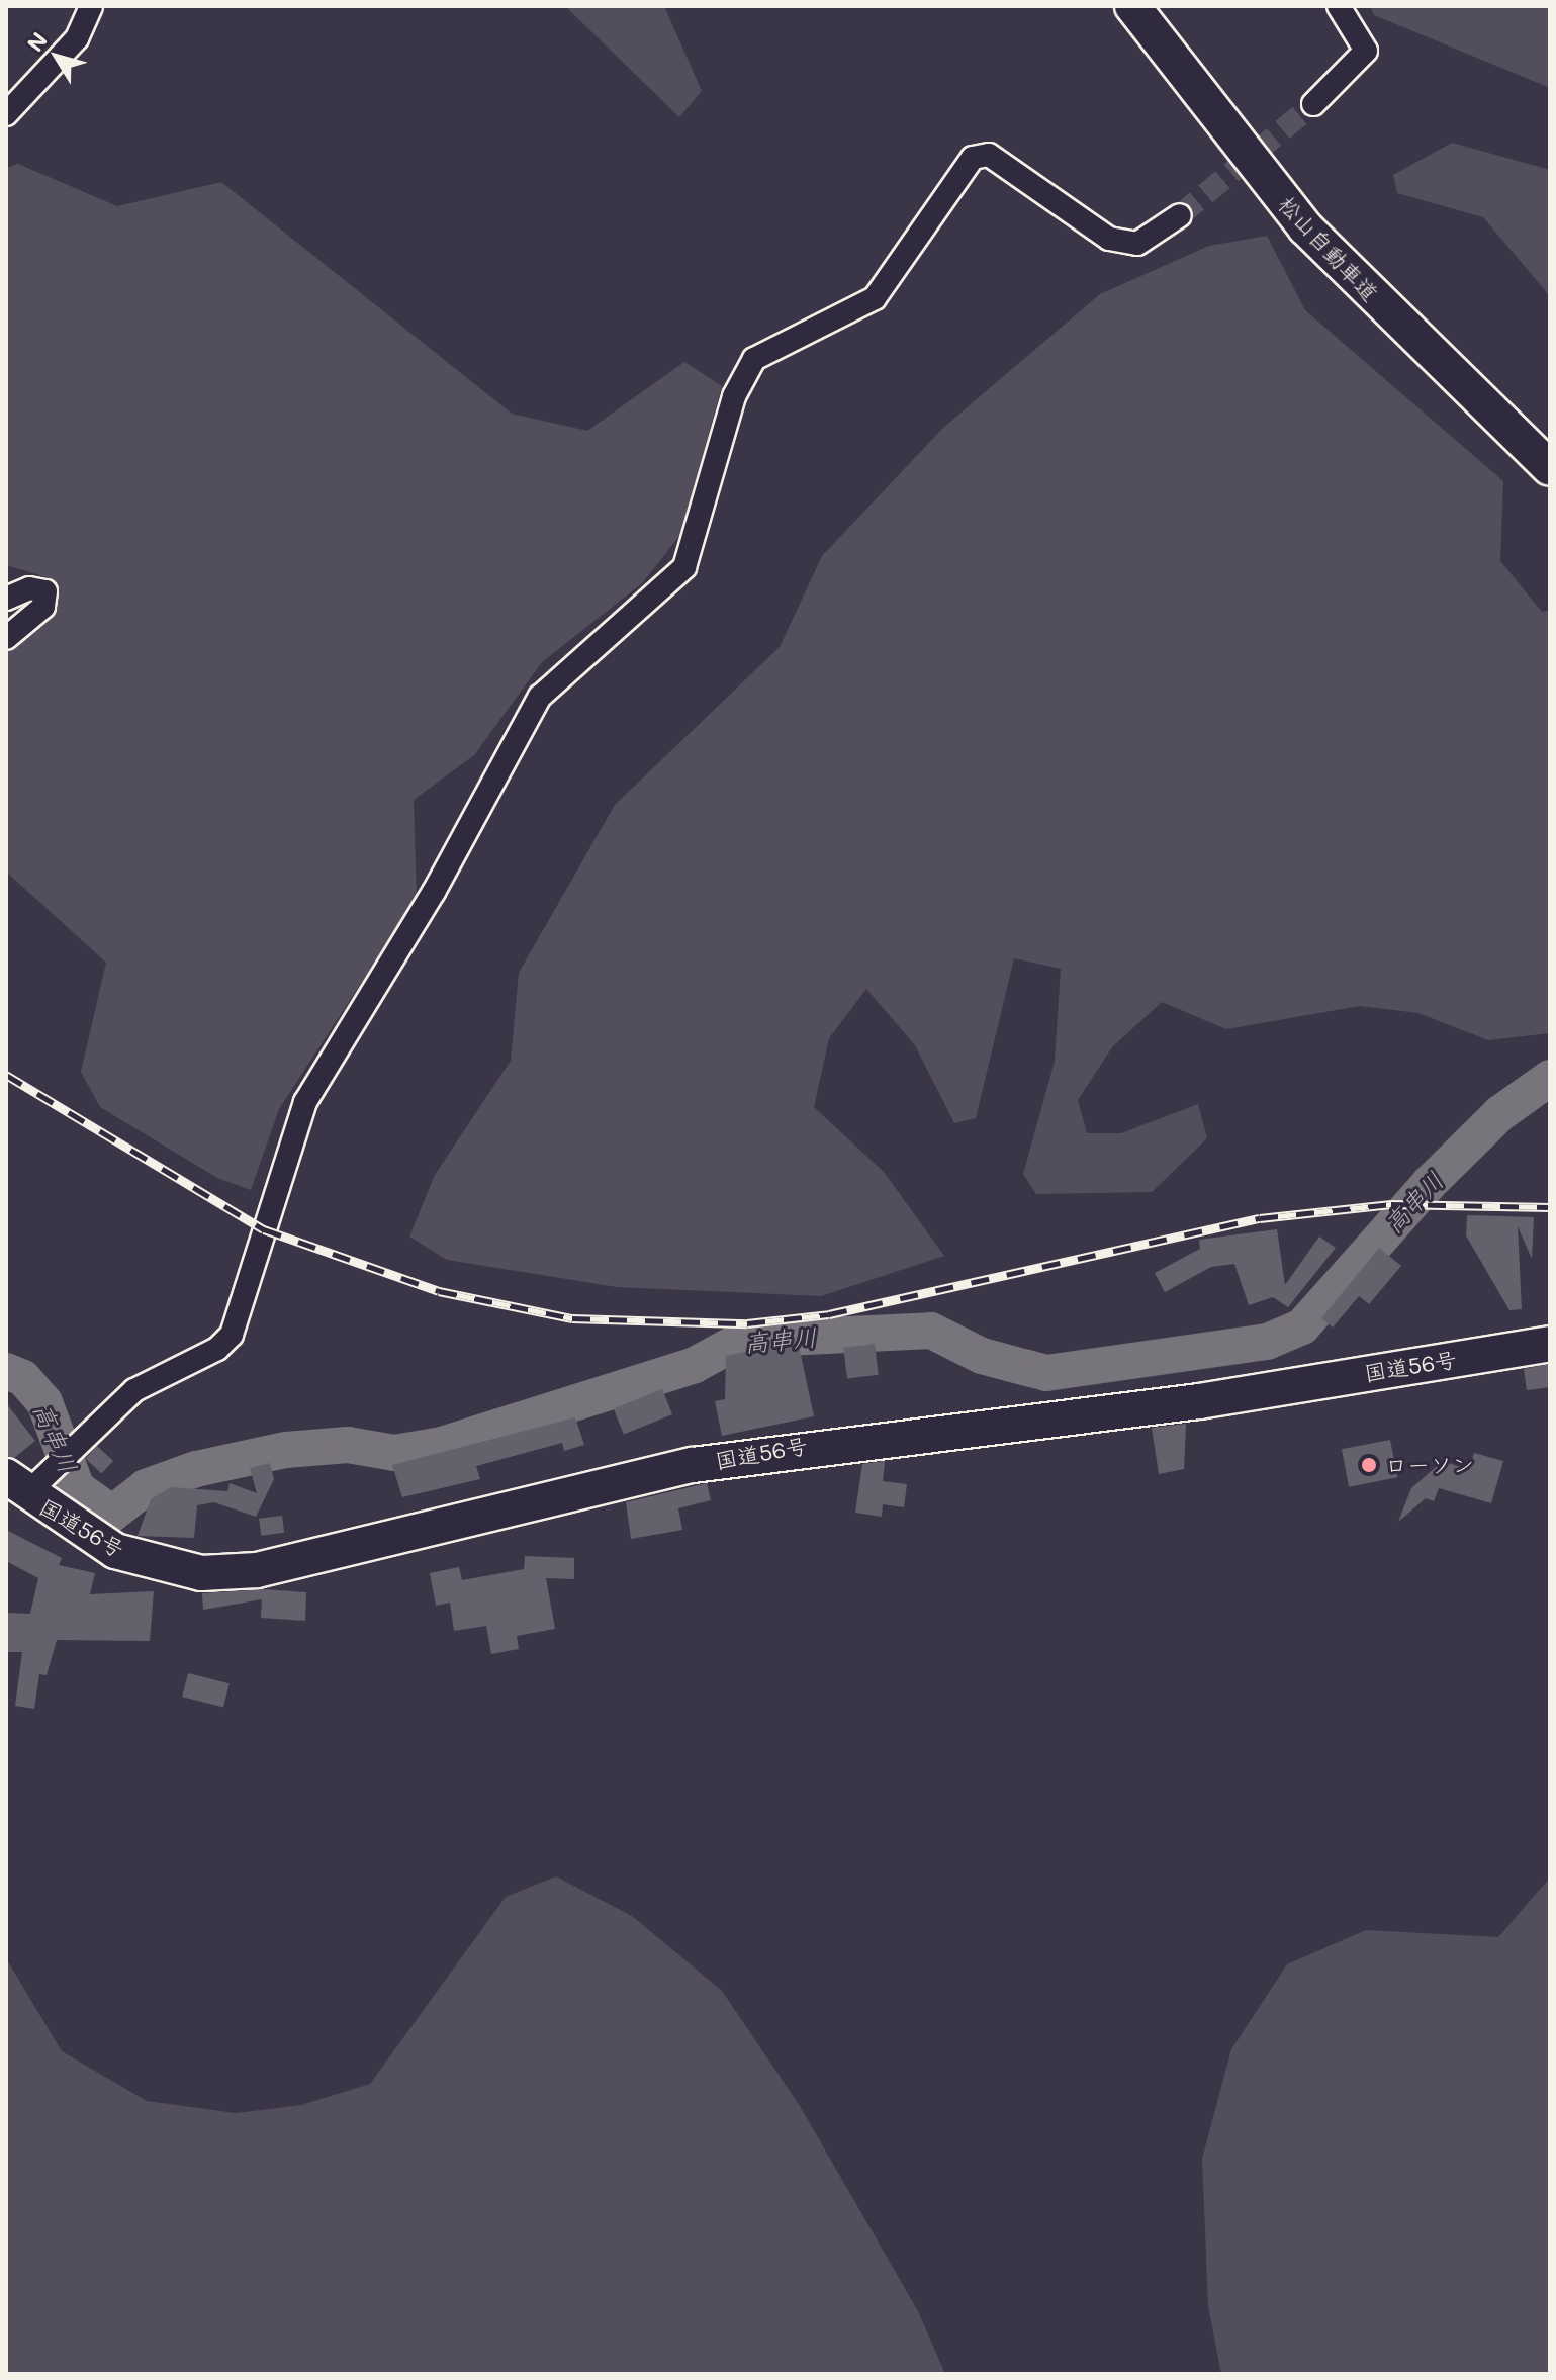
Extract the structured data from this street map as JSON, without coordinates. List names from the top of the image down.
{
  "streets": {
    "highway": ["松山自動車道", "国道56号"]
  },
  "water": ["高串川"],
  "places": ["ローソン"],
  "north": "top left"
}
